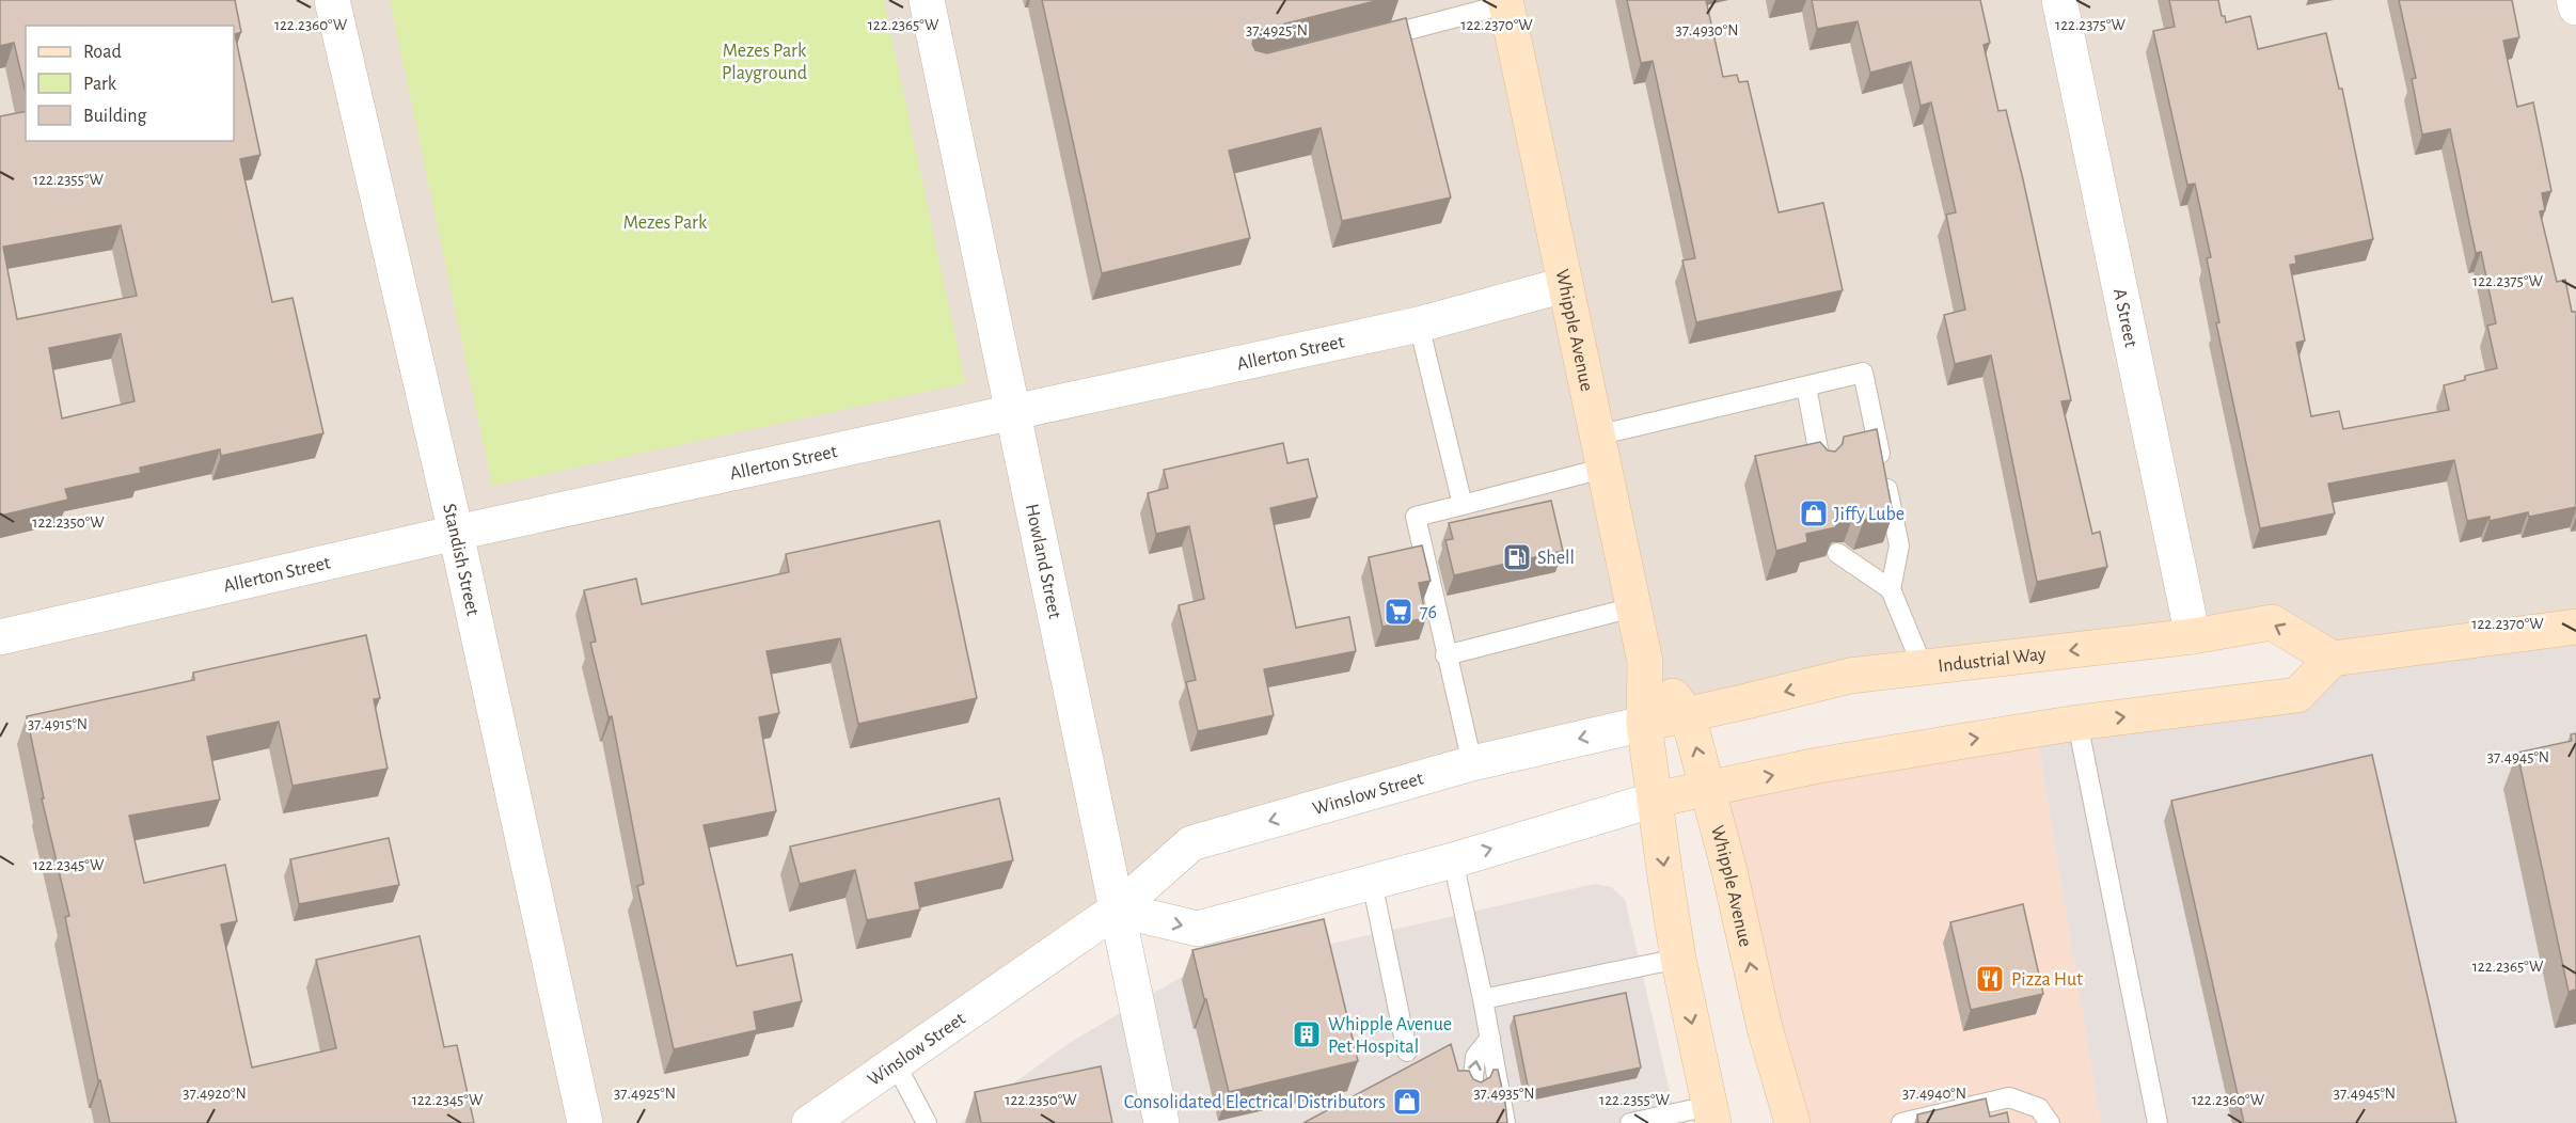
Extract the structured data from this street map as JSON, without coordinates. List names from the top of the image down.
{
  "streets": {
    "main road": ["Whipple Avenue", "Industrial Way"],
    "street": [
      "A Street",
      "Allerton Street",
      "Standish Street",
      "Howland Street",
      "Winslow Street"
    ]
  },
  "crossings": [
    ["A Street", "Industrial Way"],
    ["Whipple Avenue", "Allerton Street"],
    ["Whipple Avenue", "Industrial Way"],
    ["Whipple Avenue", "Winslow Street"],
    ["Allerton Street", "Standish Street"],
    ["Allerton Street", "Howland Street"],
    ["Howland Street", "Winslow Street"],
    ["Industrial Way", "Winslow Street"]
  ],
  "parks": ["Mezes Park Playground", "Mezes Park"],
  "places": {
    "shop": ["Jiffy Lube", "Consolidated Electrical Distributors"],
    "fuel station": ["Shell"],
    "supermarket": ["76"],
    "restaurant": ["Pizza Hut"],
    "building": ["Whipple Avenue Pet Hospital"]
  },
  "legend": ["Road", "Park", "Building"],
  "coordinates": [
    "122.2370°W",
    "122.2360°W",
    "122.2365°W",
    "122.2375°W",
    "37.4925°N",
    "37.4930°N",
    "122.2355°W",
    "122.2350°W",
    "37.4915°N",
    "37.4945°N",
    "122.2345°W",
    "37.4920°N",
    "37.4935°N",
    "37.4940°N"
  ]
}
